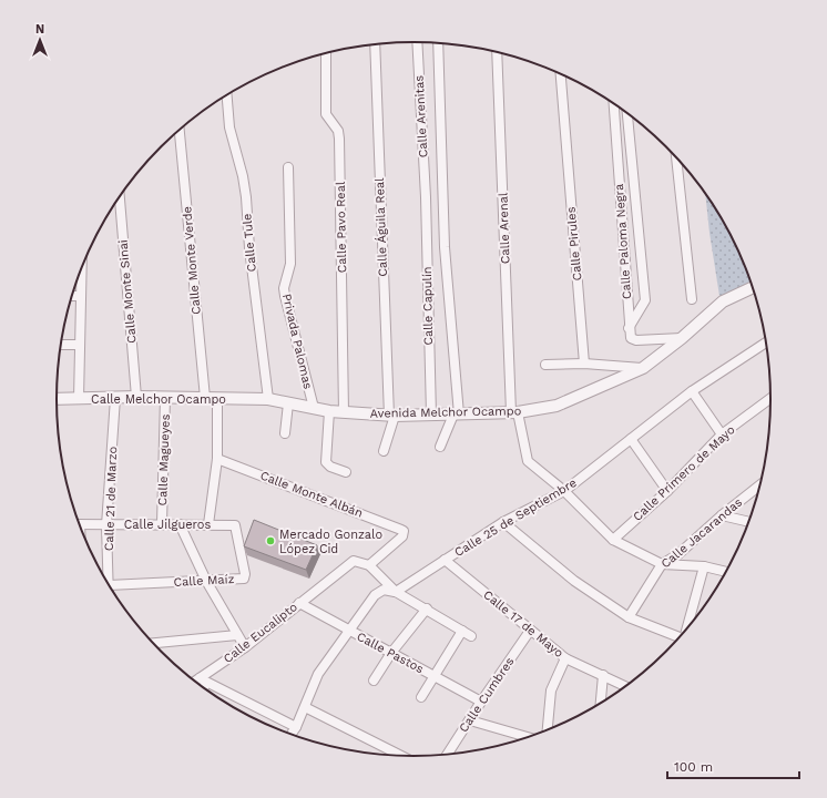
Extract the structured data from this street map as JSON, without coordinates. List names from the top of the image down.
{
  "streets": {
    "street": [
      "Calle Arenitas",
      "Calle Pavo Real",
      "Calle Águila Real",
      "Calle Arenal",
      "Calle Paloma Negra",
      "Calle Tule",
      "Calle Pirules",
      "Calle Monte Verde",
      "Calle Monte Sinai",
      "Calle Capulín",
      "Privada Palomas",
      "Calle Melchor Ocampo",
      "Avenida Melchor Ocampo",
      "Calle Magueyes",
      "Calle Primero de Mayo",
      "Calle Monte Albán",
      "Calle 21 de Marzo",
      "Calle 25 de Septiembre",
      "Calle Jilgueros",
      "Calle Jacarandas",
      "Calle Maíz",
      "Calle 17 de Mayo",
      "Calle Eucalipto",
      "Calle Pastos",
      "Calle Cumbres"
    ]
  },
  "crossings": [
    ["Calle Arenitas", "Calle Capulín"],
    ["Calle Pavo Real", "Avenida Melchor Ocampo"],
    ["Calle Águila Real", "Avenida Melchor Ocampo"],
    ["Calle Arenal", "Avenida Melchor Ocampo"],
    ["Calle Arenal", "Calle Primero de Mayo"],
    ["Calle Arenal", "Calle 25 de Septiembre"],
    ["Calle Arenal", "Calle Jacarandas"],
    ["Calle Tule", "Calle Melchor Ocampo"],
    ["Calle Tule", "Avenida Melchor Ocampo"],
    ["Calle Monte Verde", "Calle Melchor Ocampo"],
    ["Calle Monte Sinai", "Calle Melchor Ocampo"],
    ["Calle Capulín", "Avenida Melchor Ocampo"],
    ["Privada Palomas", "Avenida Melchor Ocampo"],
    ["Calle Melchor Ocampo", "Avenida Melchor Ocampo"],
    ["Calle Melchor Ocampo", "Calle Magueyes"],
    ["Calle Melchor Ocampo", "Calle 21 de Marzo"],
    ["Calle Magueyes", "Calle Jilgueros"],
    ["Calle Monte Albán", "Calle Eucalipto"],
    ["Calle 21 de Marzo", "Calle Jilgueros"],
    ["Calle 21 de Marzo", "Calle Maíz"],
    ["Calle 25 de Septiembre", "Calle 17 de Mayo"],
    ["Calle Jilgueros", "Calle Maíz"],
    ["Calle 17 de Mayo", "Calle Cumbres"],
    ["Calle Eucalipto", "Calle Pastos"],
    ["Calle Pastos", "Calle Cumbres"]
  ],
  "places": ["Mercado Gonzalo López Cid"],
  "scale_bar": "100 m",
  "north": "top"
}
